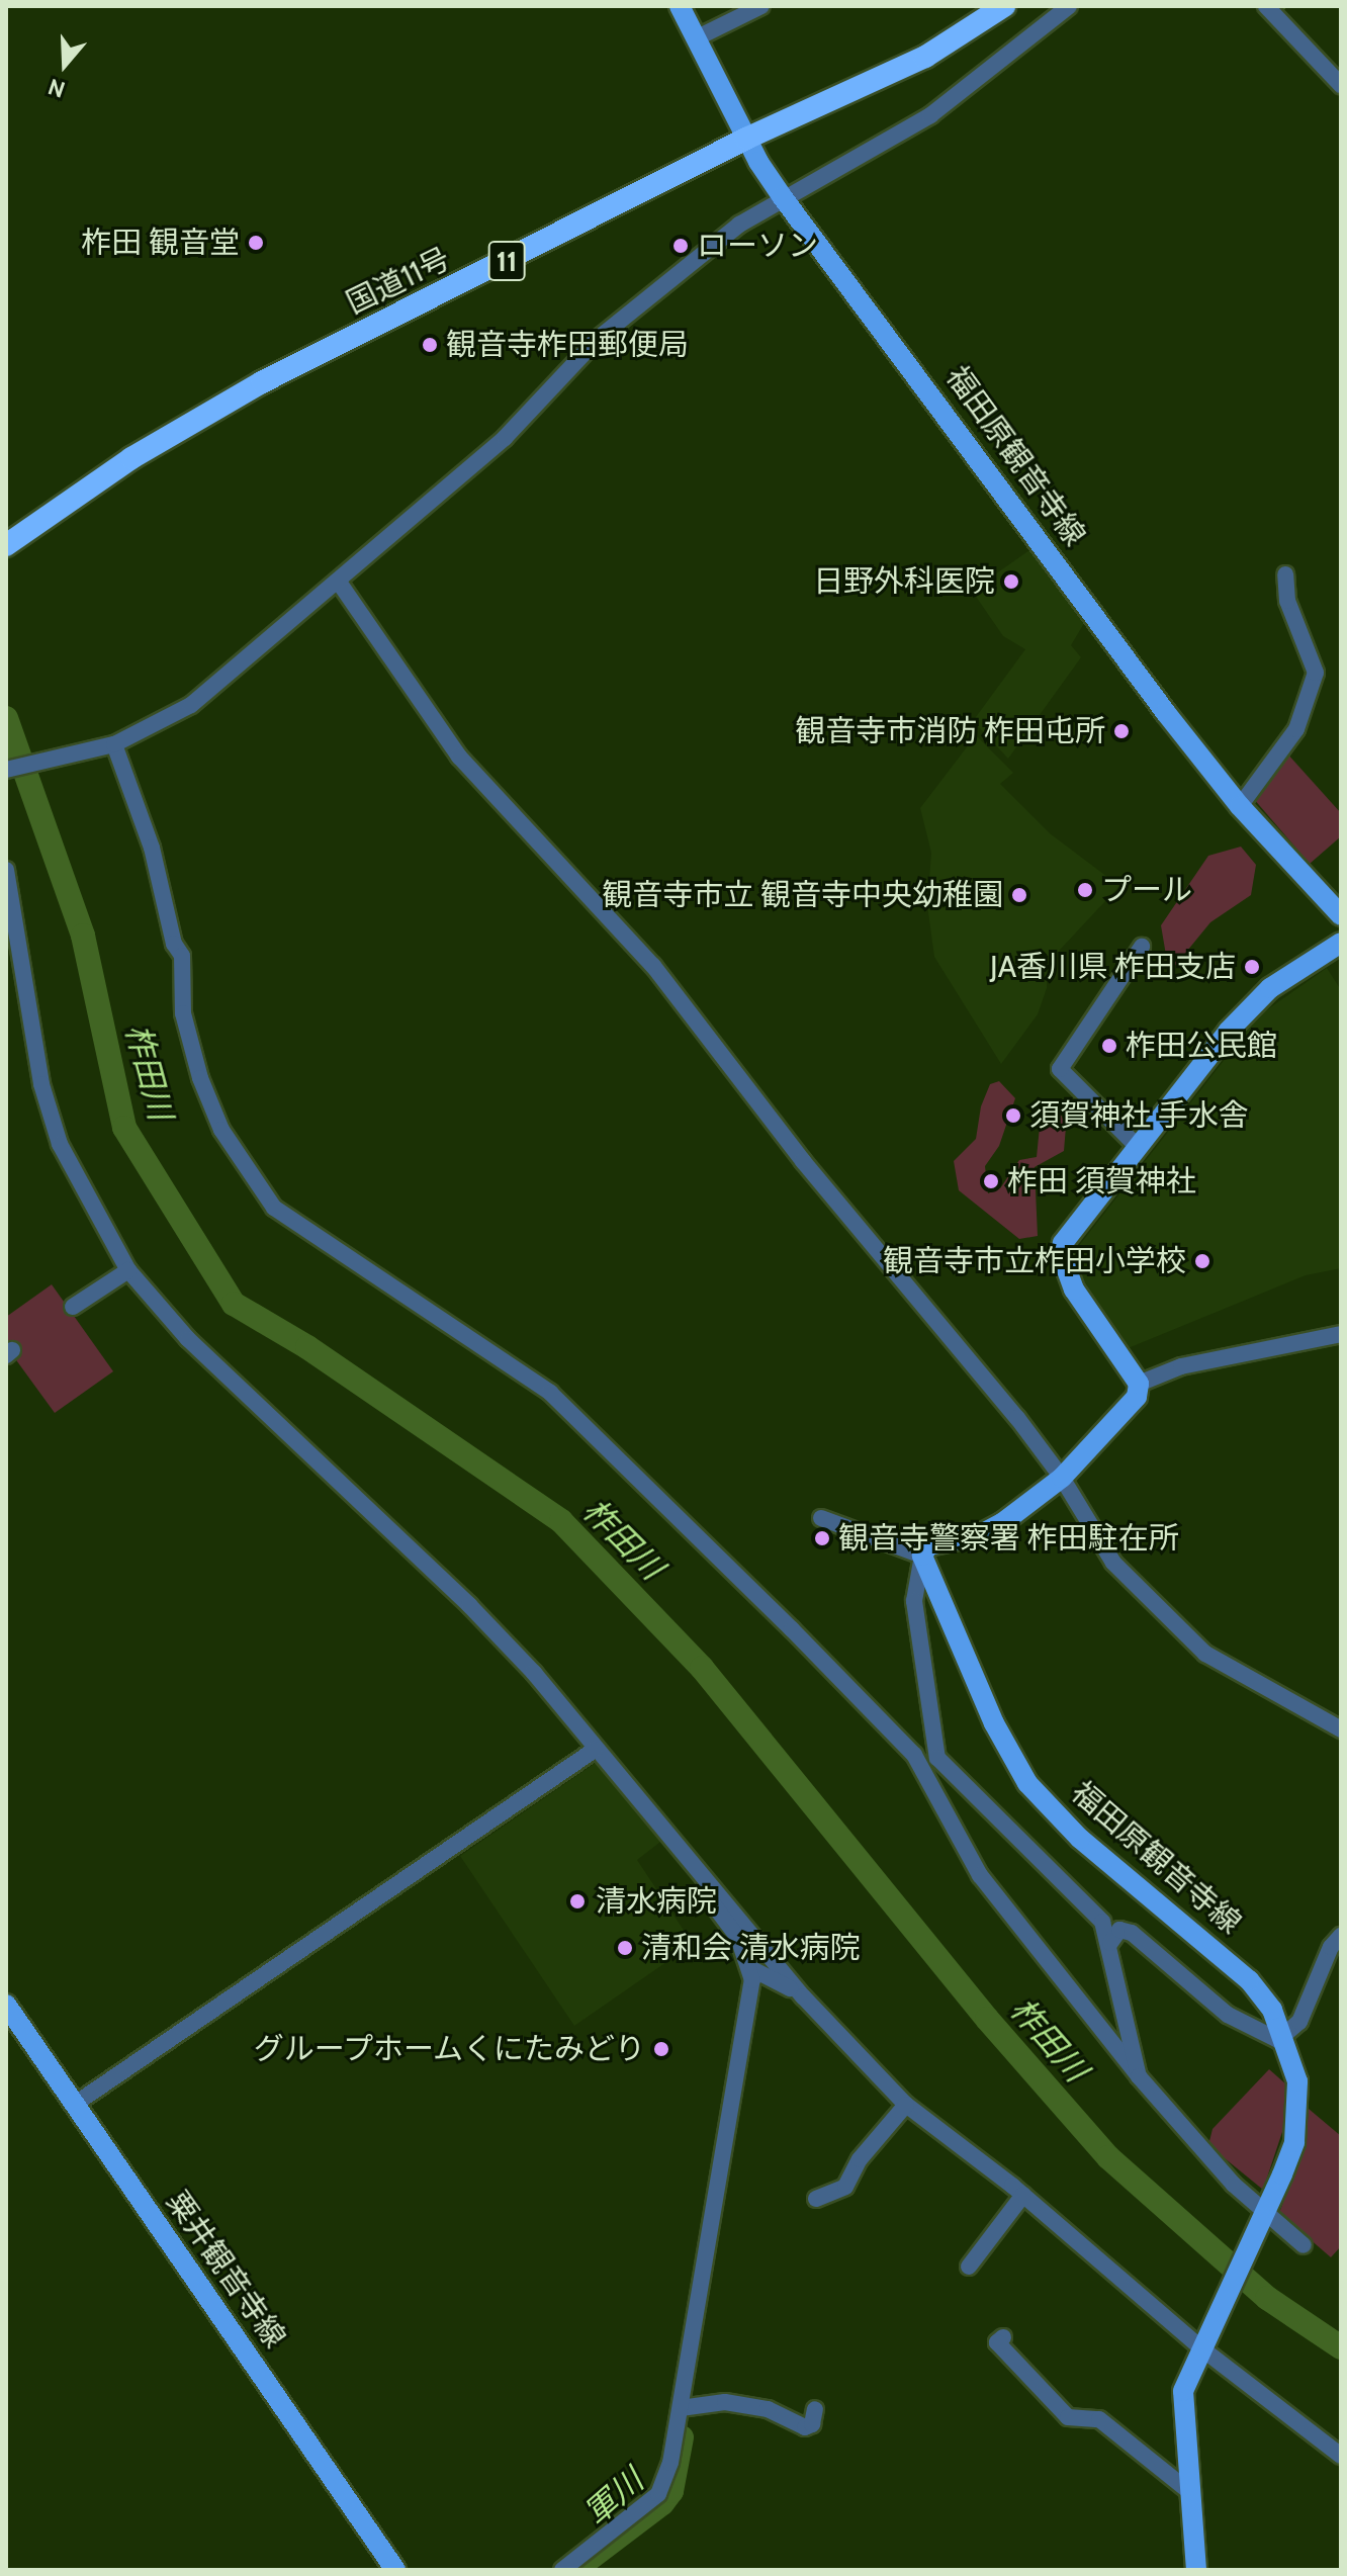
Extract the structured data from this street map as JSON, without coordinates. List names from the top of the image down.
{
  "streets": {
    "highway": ["11", "国道11号"],
    "main road": ["福田原観音寺線", "粟井観音寺線"]
  },
  "crossings": [
    ["国道11号", "福田原観音寺線"]
  ],
  "water": ["柞田川", "軍川"],
  "places": [
    "柞田 観音堂",
    "ローソン",
    "観音寺柞田郵便局",
    "日野外科医院",
    "観音寺市消防 柞田屯所",
    "プール",
    "観音寺市立 観音寺中央幼稚園",
    "JA香川県 柞田支店",
    "柞田公民館",
    "須賀神社 手水舎",
    "柞田 須賀神社",
    "観音寺市立柞田小学校",
    "観音寺警察署 柞田駐在所",
    "清水病院",
    "清和会 清水病院",
    "グループホームくにたみどり"
  ],
  "north": "bottom"
}
